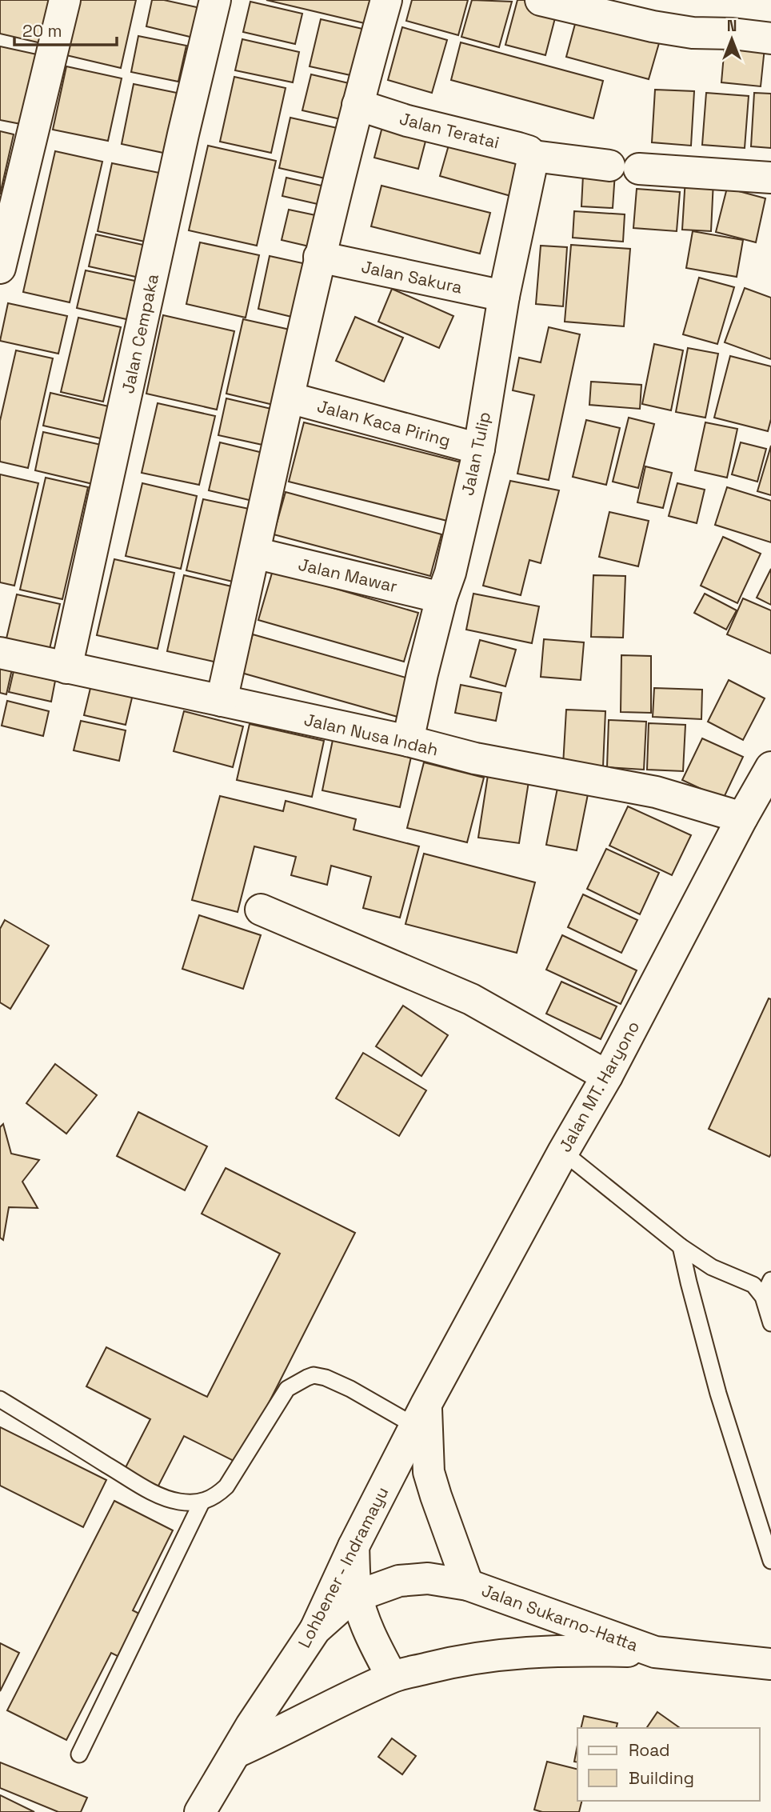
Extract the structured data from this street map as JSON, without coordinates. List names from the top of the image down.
{
  "streets": {
    "main road": [
      "Jalan Teratai",
      "Jalan Sakura",
      "Jalan Cempaka",
      "Jalan Kaca Piring",
      "Jalan Tulip",
      "Jalan Mawar",
      "Jalan Nusa Indah",
      "Jalan MT. Haryono",
      "Lohbener - Indramayu",
      "Jalan Sukarno-Hatta"
    ]
  },
  "crossings": [
    ["Jalan Teratai", "Jalan Tulip"],
    ["Jalan Sakura", "Jalan Tulip"],
    ["Jalan Cempaka", "Jalan Nusa Indah"],
    ["Jalan Kaca Piring", "Jalan Tulip"],
    ["Jalan Tulip", "Jalan Mawar"],
    ["Jalan Tulip", "Jalan Nusa Indah"],
    ["Jalan Nusa Indah", "Jalan MT. Haryono"],
    ["Jalan MT. Haryono", "Lohbener - Indramayu"],
    ["Jalan MT. Haryono", "Jalan Sukarno-Hatta"],
    ["Lohbener - Indramayu", "Jalan Sukarno-Hatta"]
  ],
  "legend": ["Road", "Building"],
  "scale_bar": "20 m",
  "north": "top"
}
